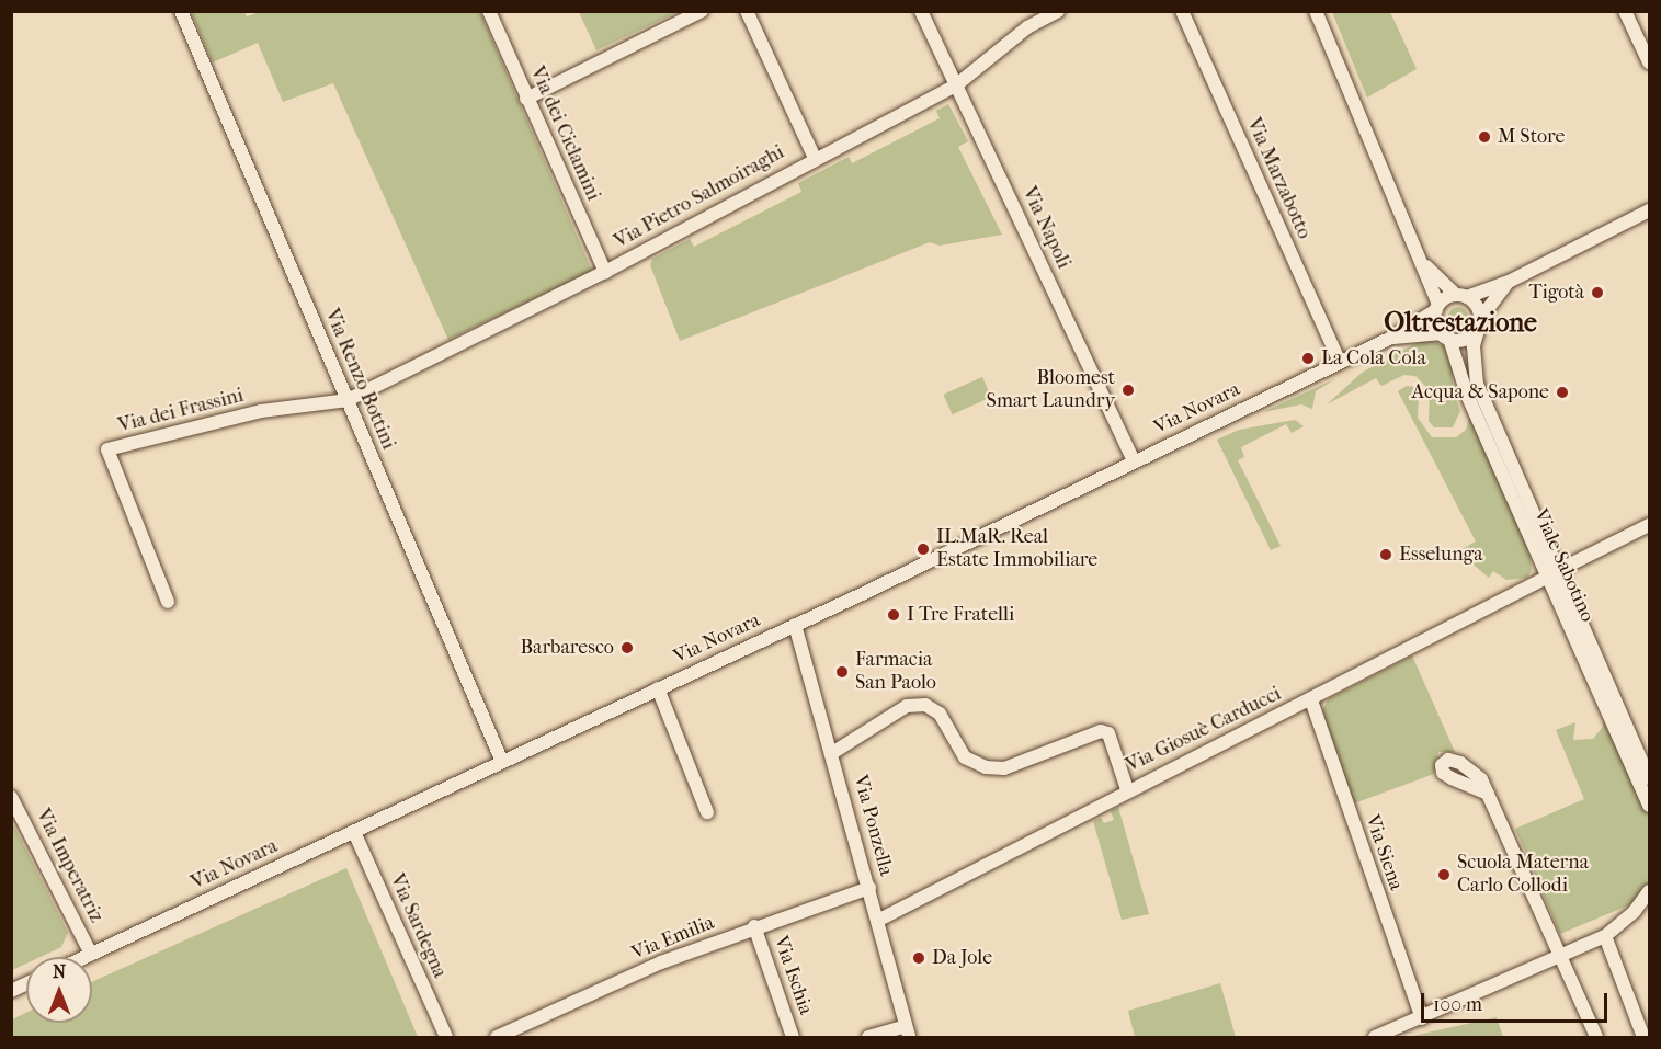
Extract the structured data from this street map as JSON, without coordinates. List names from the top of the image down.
{
  "streets": {
    "street": [
      "Via dei Ciclamini",
      "Via Marzabotto",
      "Via Pietro Salmoiraghi",
      "Via Napoli",
      "Via Renzo Bottini",
      "Via Novara",
      "Via dei Frassini",
      "Viale Sabotino",
      "Via Giosuè Carducci",
      "Via Ponzella",
      "Via Siena",
      "Via Imperatriz",
      "Via Sardegna",
      "Via Emilia",
      "Via Ischia"
    ]
  },
  "crossings": [
    ["Via dei Ciclamini", "Via Pietro Salmoiraghi"],
    ["Via Marzabotto", "Via Novara"],
    ["Via Pietro Salmoiraghi", "Via Napoli"],
    ["Via Pietro Salmoiraghi", "Via Renzo Bottini"],
    ["Via Pietro Salmoiraghi", "Via dei Frassini"],
    ["Via Napoli", "Via Novara"],
    ["Via Renzo Bottini", "Via Novara"],
    ["Via Renzo Bottini", "Via dei Frassini"],
    ["Via Novara", "Viale Sabotino"],
    ["Via Novara", "Via Ponzella"],
    ["Via Novara", "Via Imperatriz"],
    ["Via Novara", "Via Sardegna"],
    ["Viale Sabotino", "Via Giosuè Carducci"],
    ["Via Giosuè Carducci", "Via Ponzella"],
    ["Via Giosuè Carducci", "Via Siena"],
    ["Via Ponzella", "Via Emilia"],
    ["Via Emilia", "Via Ischia"]
  ],
  "districts": ["Oltrestazione"],
  "places": [
    "M Store",
    "Tigotà",
    "La Cola Cola",
    "Bloomest Smart Laundry",
    "Acqua & Sapone",
    "IL.MaR. Real Estate Immobiliare",
    "Esselunga",
    "I Tre Fratelli",
    "Barbaresco",
    "Farmacia San Paolo",
    "Scuola Materna Carlo Collodi",
    "Da Jole"
  ],
  "scale_bar": "100 m",
  "north": "top"
}
